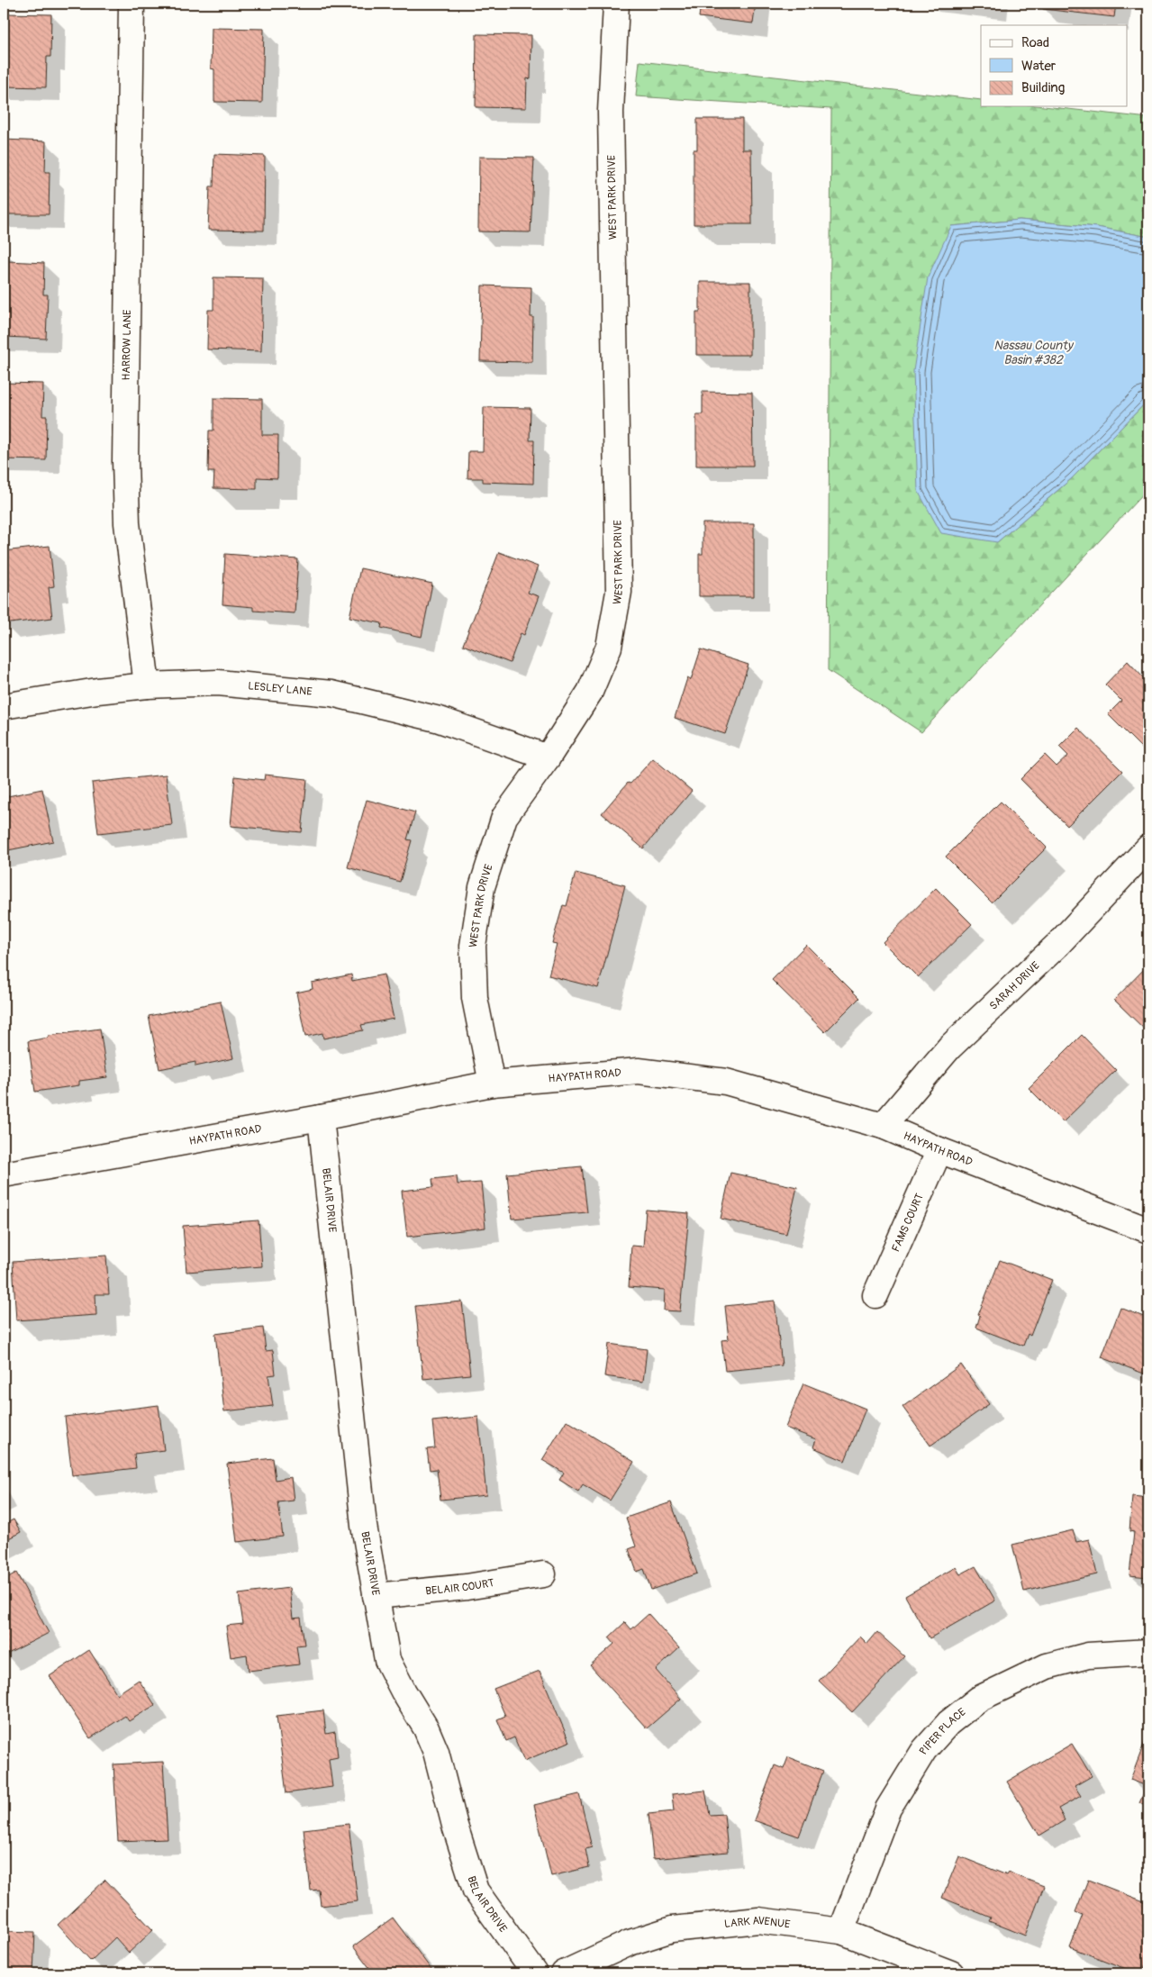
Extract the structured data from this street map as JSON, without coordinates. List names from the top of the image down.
{
  "streets": {
    "street": [
      "WEST PARK DRIVE",
      "HARROW LANE",
      "LESLEY LANE",
      "SARAH DRIVE",
      "HAYPATH ROAD",
      "BELAIR DRIVE",
      "FAMS COURT",
      "BELAIR COURT",
      "PIPER PLACE",
      "LARK AVENUE"
    ]
  },
  "crossings": [
    ["WEST PARK DRIVE", "LESLEY LANE"],
    ["WEST PARK DRIVE", "HAYPATH ROAD"],
    ["HARROW LANE", "LESLEY LANE"],
    ["SARAH DRIVE", "HAYPATH ROAD"],
    ["HAYPATH ROAD", "BELAIR DRIVE"],
    ["HAYPATH ROAD", "FAMS COURT"],
    ["BELAIR DRIVE", "BELAIR COURT"],
    ["PIPER PLACE", "LARK AVENUE"]
  ],
  "water": ["Nassau County Basin #382"],
  "legend": ["Road", "Water", "Building"]
}
